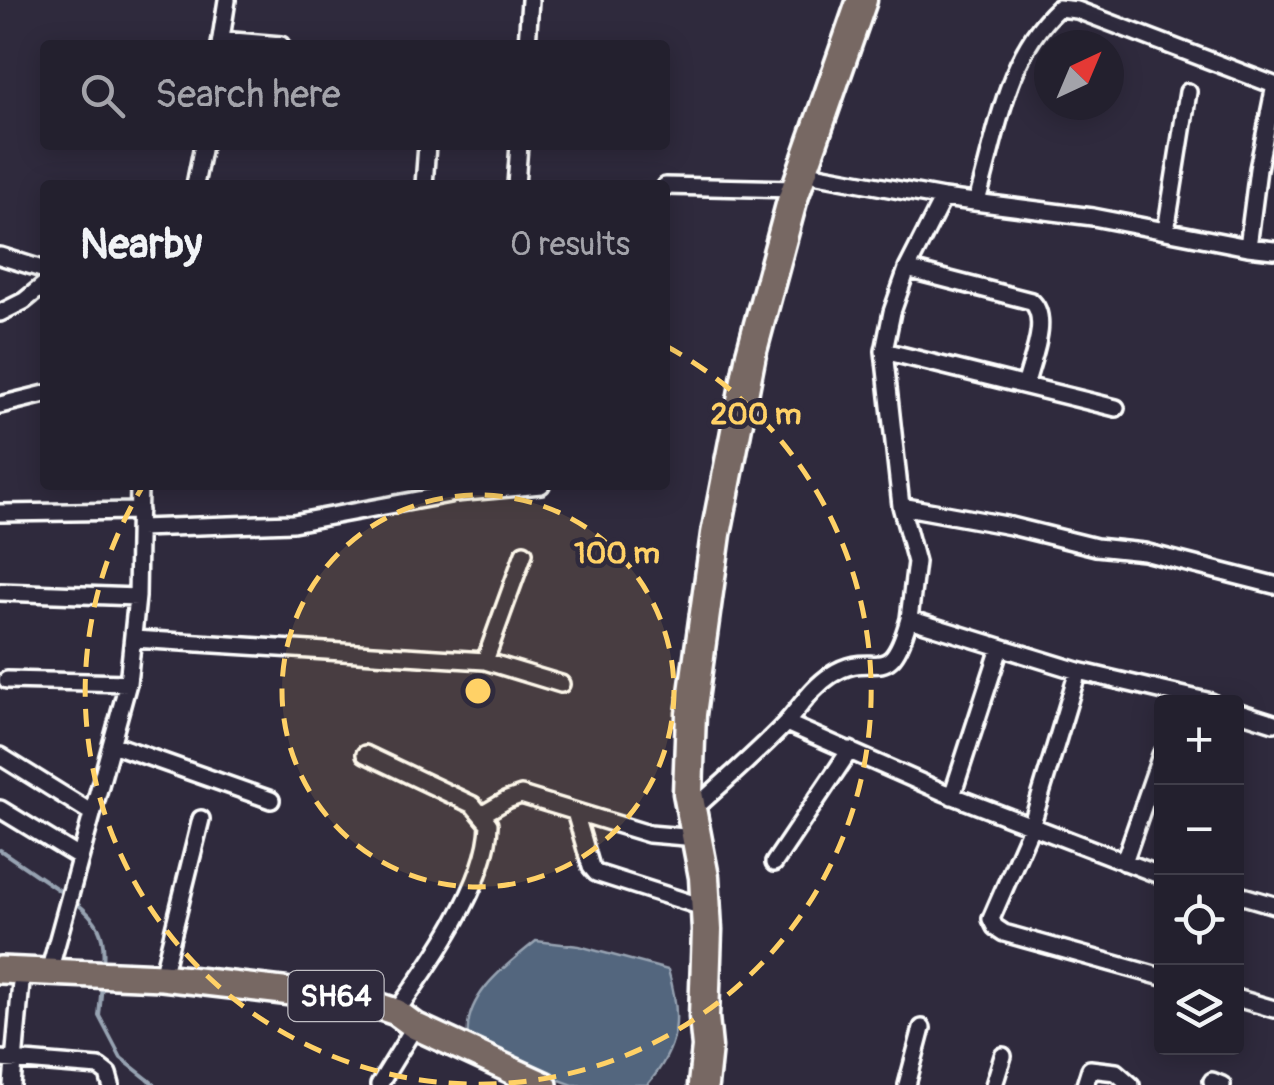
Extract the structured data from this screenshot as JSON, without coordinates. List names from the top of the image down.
{
  "streets": {
    "main road": ["SH64"]
  },
  "north": "top right",
  "page": {
    "search": "Search here",
    "heading": ["Nearby", "0 results"],
    "map_buttons": ["+", "−"]
  },
  "rings": ["200 m", "100 m"]
}
